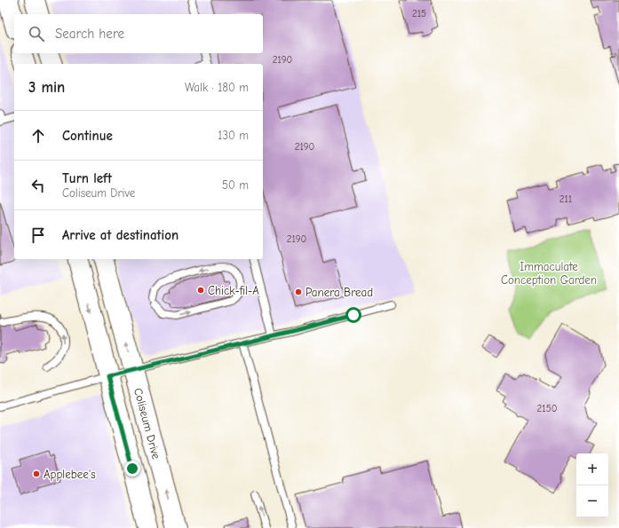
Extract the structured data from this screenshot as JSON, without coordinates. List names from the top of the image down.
{
  "streets": {
    "street": ["Coliseum Drive"]
  },
  "parks": ["Immaculate Conception Garden"],
  "places": ["Chick-fil-A", "Panera Bread", "Applebee's"],
  "house_numbers": [
    "215",
    "2190",
    "2190",
    "211",
    "2190",
    "2150"
  ],
  "page": {
    "search": "Search here",
    "heading": ["3 min", "Walk · 180 m"],
    "list": [
      ["Continue", "130 m"],
      ["Turn left", "Coliseum Drive", "50 m"],
      "Arrive at destination"
    ],
    "map_buttons": ["+", "−"]
  }
}
